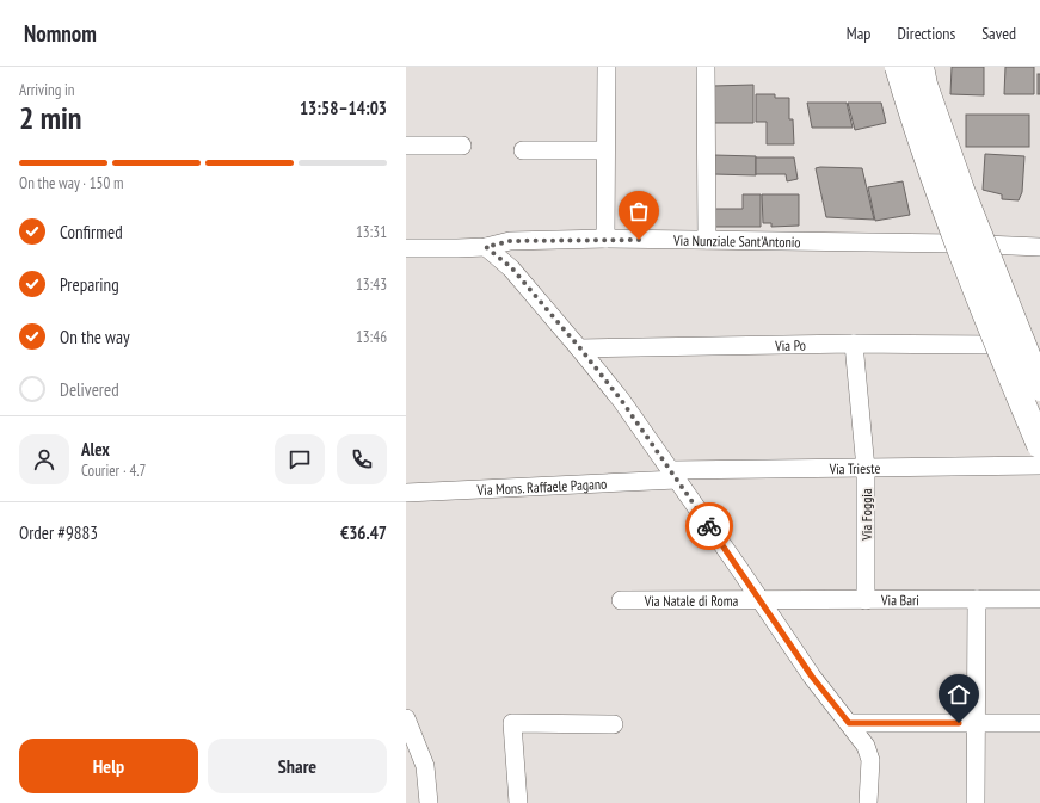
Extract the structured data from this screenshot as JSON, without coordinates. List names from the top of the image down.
{
  "streets": {
    "street": [
      "Via Nunziale Sant'Antonio",
      "Via Po",
      "Via Trieste",
      "Via Mons. Raffaele Pagano",
      "Via Foggia",
      "Via Bari",
      "Via Natale di Roma"
    ]
  },
  "crossings": [
    ["Via Nunziale Sant'Antonio", "Via Natale di Roma"],
    ["Via Po", "Via Foggia"],
    ["Via Po", "Via Natale di Roma"],
    ["Via Trieste", "Via Mons. Raffaele Pagano"],
    ["Via Trieste", "Via Foggia"],
    ["Via Trieste", "Via Natale di Roma"],
    ["Via Mons. Raffaele Pagano", "Via Natale di Roma"],
    ["Via Foggia", "Via Bari"],
    ["Via Bari", "Via Natale di Roma"]
  ],
  "page": {
    "header": "Nomnom",
    "nav": ["Map", "Directions", "Saved"],
    "heading": ["2 min", "Arriving in", "13:58–14:03"],
    "panel": [
      "Alex",
      "Courier · 4.7",
      "Order #9883",
      "€36.47"
    ],
    "bar": "On the way · 150 m",
    "list": [
      ["Confirmed", "13:31"],
      ["Preparing", "13:43"],
      ["On the way", "13:46"],
      "Delivered"
    ],
    "buttons": ["Help", "Share"]
  }
}
